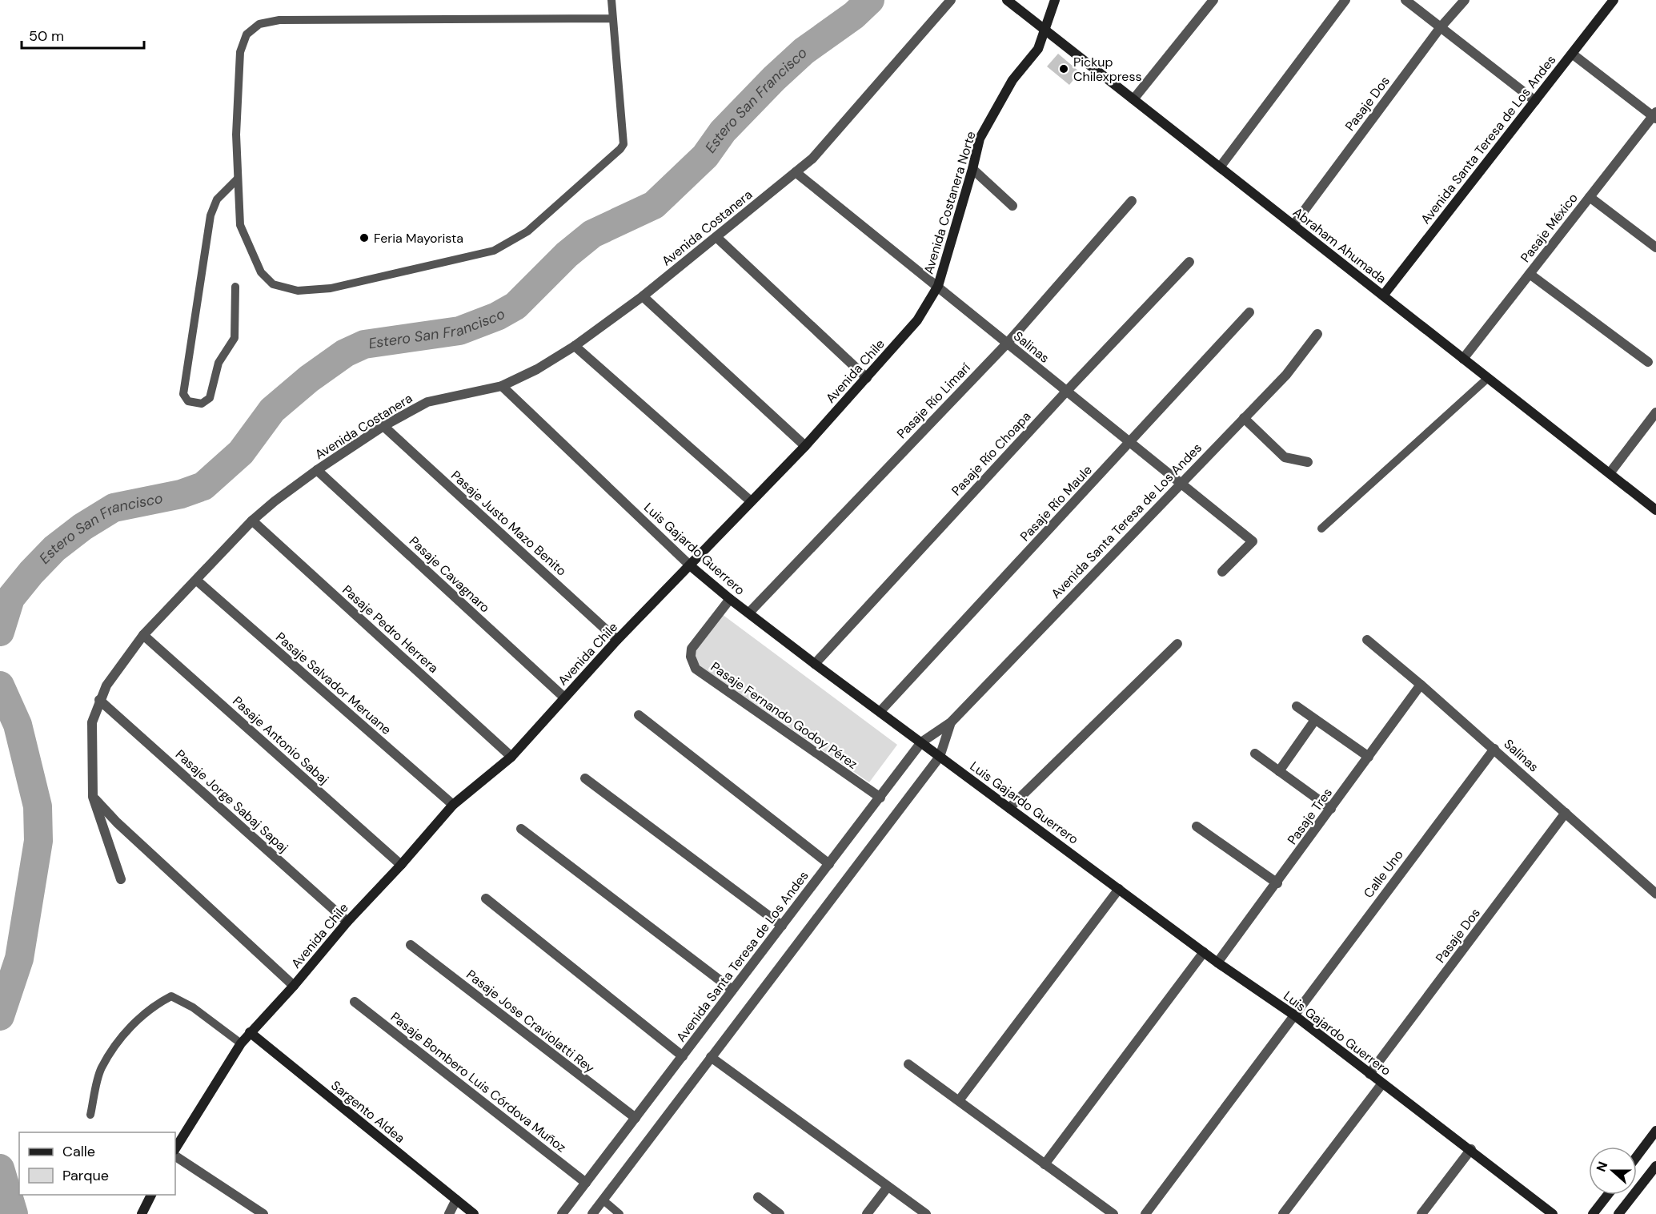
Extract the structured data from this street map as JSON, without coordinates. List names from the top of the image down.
{
  "streets": {
    "street": [
      "Pasaje Dos",
      "Avenida Santa Teresa de Los Andes",
      "Avenida Costanera Norte",
      "Avenida Costanera",
      "Pasaje México",
      "Abraham Ahumada",
      "Salinas",
      "Avenida Chile",
      "Pasaje Río Limarí",
      "Pasaje Río Choapa",
      "Pasaje Río Maule",
      "Pasaje Justo Mazo Benito",
      "Luis Gajardo Guerrero",
      "Pasaje Cavagnaro",
      "Pasaje Pedro Herrera",
      "Pasaje Salvador Meruane",
      "Pasaje Fernando Godoy Pérez",
      "Pasaje Antonio Sabaj",
      "Pasaje Jorge Sabaj Sapaj",
      "Pasaje Tres",
      "Calle Uno",
      "Pasaje Jose Craviolatti Rey",
      "Pasaje Bombero Luis Córdova Muñoz",
      "Sargento Aldea"
    ]
  },
  "crossings": [
    ["Pasaje Dos", "Abraham Ahumada"],
    ["Pasaje Dos", "Salinas"],
    ["Pasaje Dos", "Luis Gajardo Guerrero"],
    ["Avenida Santa Teresa de Los Andes", "Abraham Ahumada"],
    ["Avenida Santa Teresa de Los Andes", "Salinas"],
    ["Avenida Santa Teresa de Los Andes", "Luis Gajardo Guerrero"],
    ["Avenida Santa Teresa de Los Andes", "Pasaje Fernando Godoy Pérez"],
    ["Avenida Santa Teresa de Los Andes", "Pasaje Jose Craviolatti Rey"],
    ["Avenida Santa Teresa de Los Andes", "Pasaje Bombero Luis Córdova Muñoz"],
    ["Avenida Costanera Norte", "Abraham Ahumada"],
    ["Avenida Costanera Norte", "Salinas"],
    ["Avenida Costanera Norte", "Avenida Chile"],
    ["Avenida Costanera", "Salinas"],
    ["Avenida Costanera", "Pasaje Justo Mazo Benito"],
    ["Avenida Costanera", "Luis Gajardo Guerrero"],
    ["Avenida Costanera", "Pasaje Cavagnaro"],
    ["Avenida Costanera", "Pasaje Pedro Herrera"],
    ["Avenida Costanera", "Pasaje Salvador Meruane"],
    ["Avenida Costanera", "Pasaje Antonio Sabaj"],
    ["Avenida Costanera", "Pasaje Jorge Sabaj Sapaj"],
    ["Pasaje México", "Abraham Ahumada"],
    ["Salinas", "Avenida Chile"],
    ["Salinas", "Pasaje Río Limarí"],
    ["Salinas", "Pasaje Río Choapa"],
    ["Salinas", "Pasaje Río Maule"],
    ["Salinas", "Pasaje Tres"],
    ["Salinas", "Calle Uno"],
    ["Avenida Chile", "Pasaje Justo Mazo Benito"],
    ["Avenida Chile", "Luis Gajardo Guerrero"],
    ["Avenida Chile", "Pasaje Cavagnaro"],
    ["Avenida Chile", "Pasaje Pedro Herrera"],
    ["Avenida Chile", "Pasaje Salvador Meruane"],
    ["Avenida Chile", "Pasaje Antonio Sabaj"],
    ["Avenida Chile", "Pasaje Jorge Sabaj Sapaj"],
    ["Avenida Chile", "Sargento Aldea"],
    ["Pasaje Río Limarí", "Luis Gajardo Guerrero"],
    ["Pasaje Río Choapa", "Luis Gajardo Guerrero"],
    ["Pasaje Río Maule", "Luis Gajardo Guerrero"],
    ["Luis Gajardo Guerrero", "Pasaje Fernando Godoy Pérez"],
    ["Luis Gajardo Guerrero", "Pasaje Tres"],
    ["Luis Gajardo Guerrero", "Calle Uno"]
  ],
  "water": ["Estero San Francisco"],
  "places": ["Pickup Chilexpress", "Feria Mayorista"],
  "legend": ["Calle", "Parque"],
  "scale_bar": "50 m",
  "north": "left"
}
